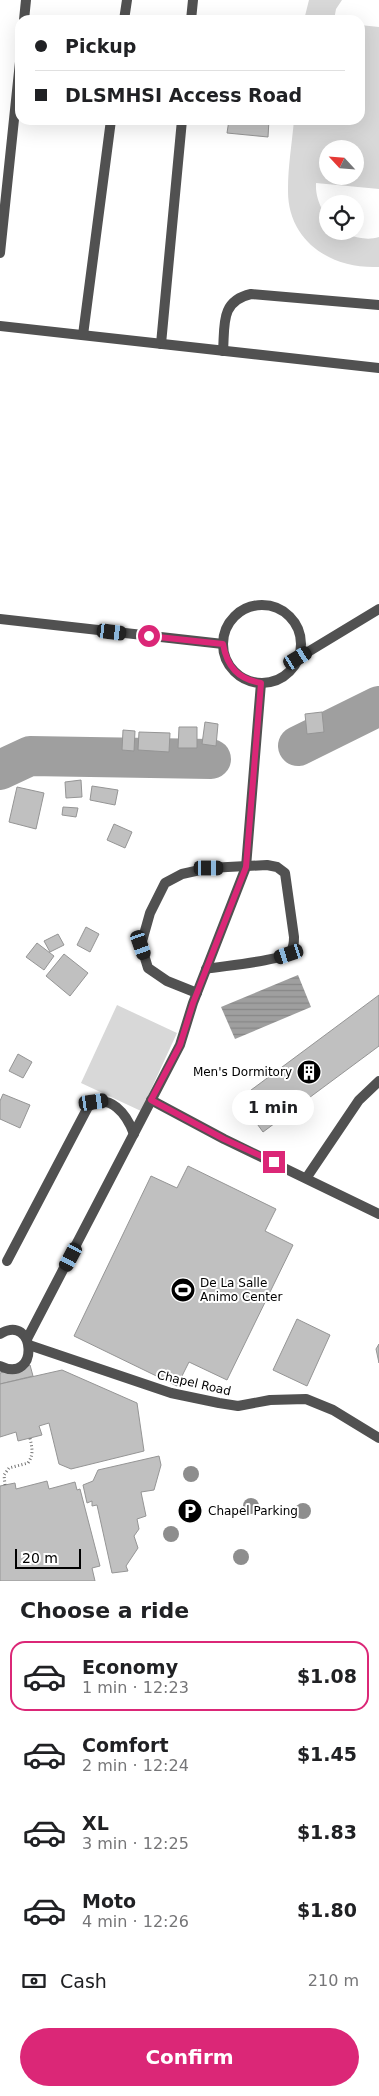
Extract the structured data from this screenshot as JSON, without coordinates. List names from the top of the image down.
{
  "streets": {
    "lane": ["Chapel Road"]
  },
  "places": {
    "building": ["Men's Dormitory"],
    "sports": ["De La Salle Animo Center"],
    "parking": ["Chapel Parking"]
  },
  "scale_bar": "20 m",
  "north": "top left",
  "page": {
    "banner": ["Pickup", "DLSMHSI Access Road"],
    "bubble": "1 min",
    "scale": "20 m",
    "heading": "Choose a ride",
    "list": [
      {
        "name": "Economy",
        "note": "1 min · 12:23",
        "value": "$1.08"
      },
      {
        "name": "Comfort",
        "note": "2 min · 12:24",
        "value": "$1.45"
      },
      {
        "name": "XL",
        "note": "3 min · 12:25",
        "value": "$1.83"
      },
      {
        "name": "Moto",
        "note": "4 min · 12:26",
        "value": "$1.80"
      }
    ],
    "pay": ["Cash", "210 m"],
    "buttons": "Confirm"
  }
}
